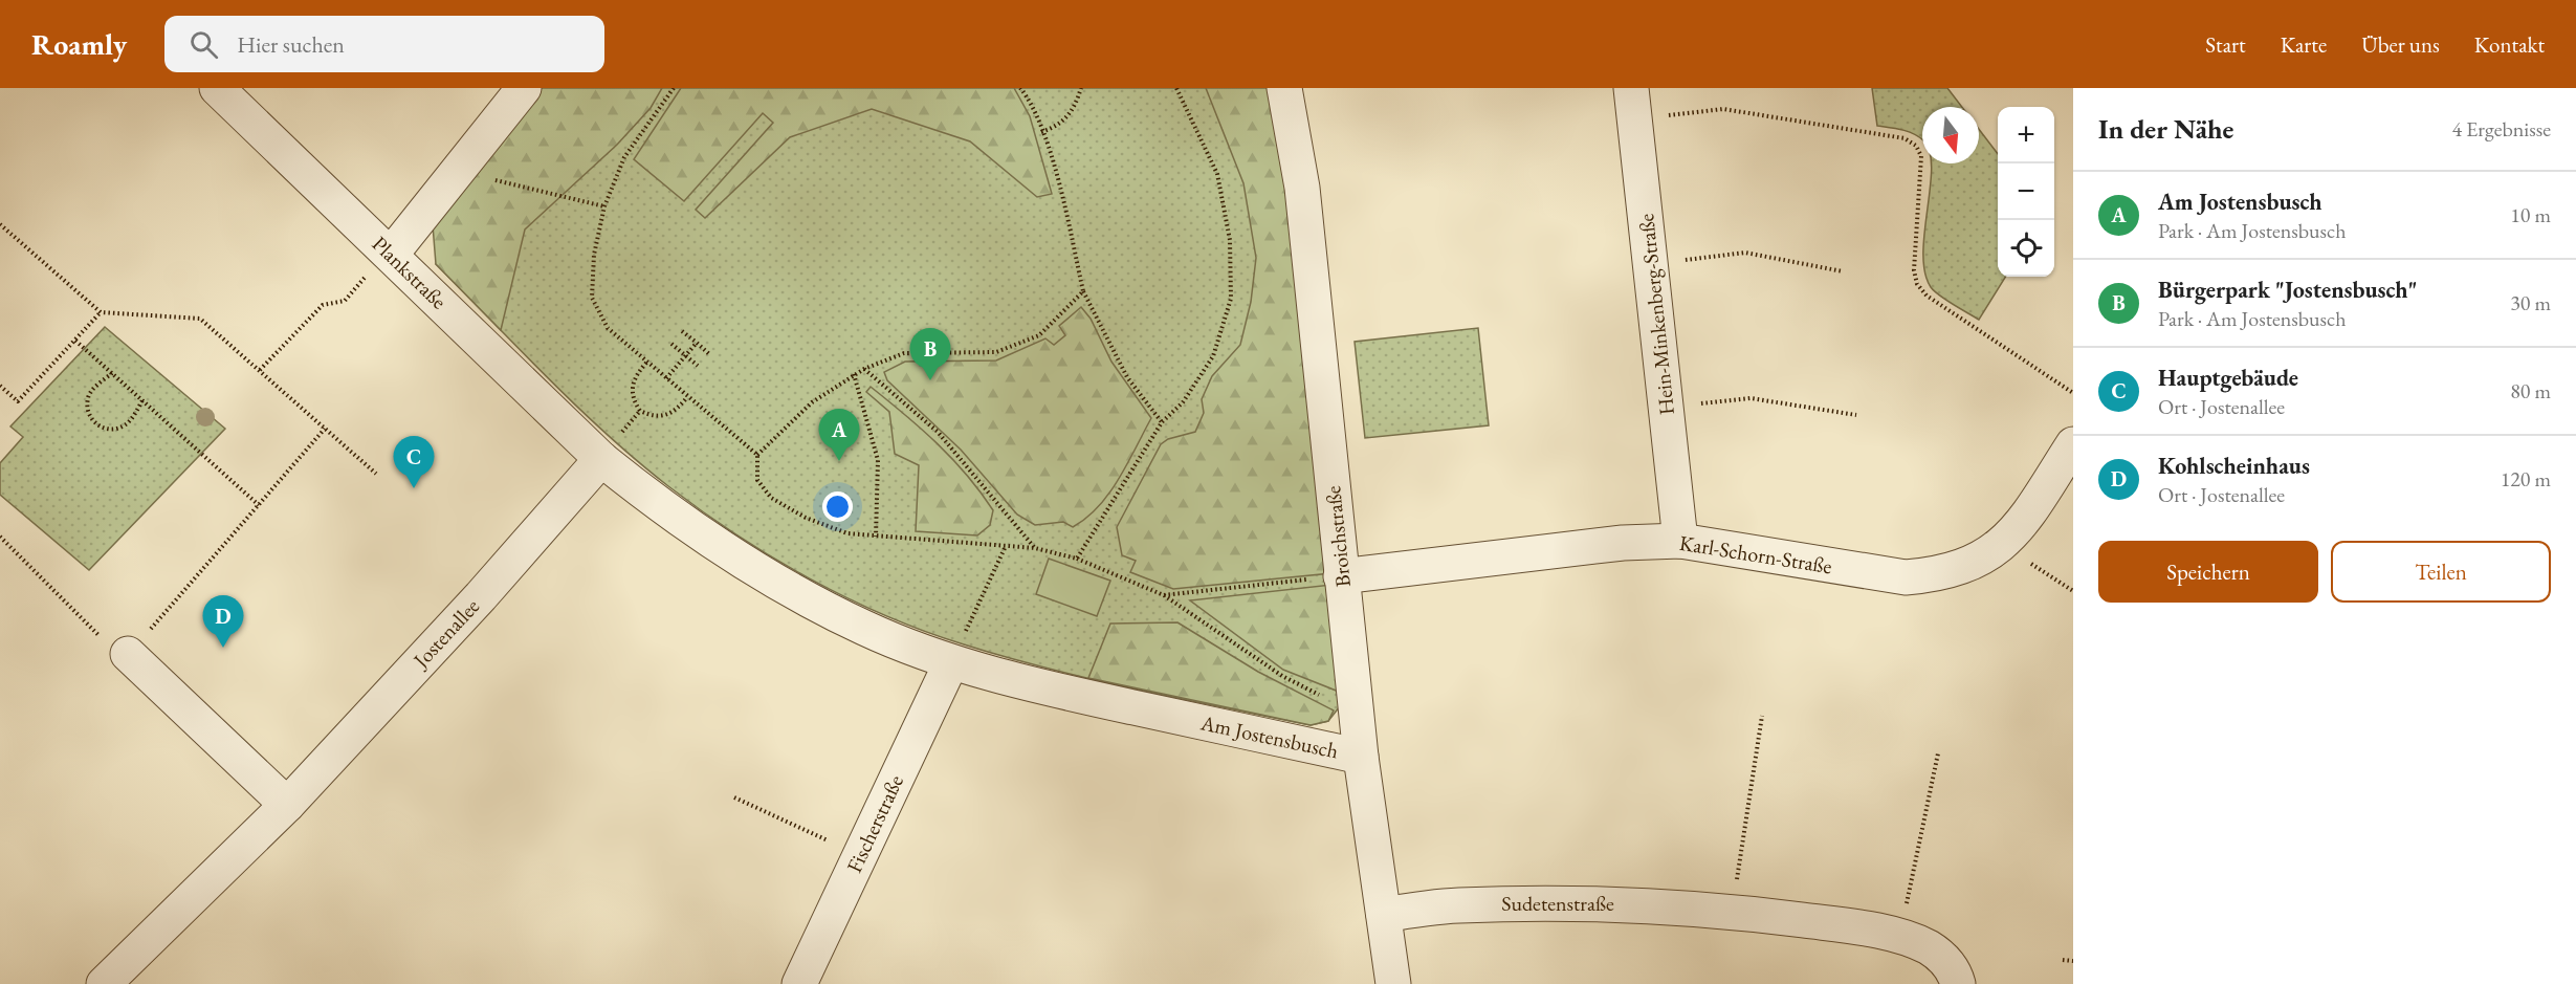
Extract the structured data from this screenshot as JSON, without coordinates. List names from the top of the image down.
{
  "streets": {
    "street": [
      "Plankstraße",
      "Hein-Minkenberg-Straße",
      "Broichstraße",
      "Karl-Schorn-Straße",
      "Jostenallee",
      "Am Jostensbusch",
      "Fischerstraße",
      "Sudetenstraße"
    ]
  },
  "crossings": [
    ["Plankstraße", "Jostenallee"],
    ["Plankstraße", "Am Jostensbusch"],
    ["Hein-Minkenberg-Straße", "Karl-Schorn-Straße"],
    ["Broichstraße", "Karl-Schorn-Straße"],
    ["Broichstraße", "Am Jostensbusch"],
    ["Broichstraße", "Sudetenstraße"],
    ["Jostenallee", "Am Jostensbusch"],
    ["Am Jostensbusch", "Fischerstraße"]
  ],
  "north": "bottom",
  "page": {
    "header": "Roamly",
    "search": "Hier suchen",
    "nav": [
      "Start",
      "Karte",
      "Über uns",
      "Kontakt"
    ],
    "heading": ["In der Nähe", "4 Ergebnisse"],
    "map_buttons": ["+", "−"],
    "list": [
      {
        "mark": "A",
        "name": "Am Jostensbusch",
        "note": "Park · Am Jostensbusch",
        "value": "10 m"
      },
      {
        "mark": "B",
        "name": "Bürgerpark \"Jostensbusch\"",
        "note": "Park · Am Jostensbusch",
        "value": "30 m"
      },
      {
        "mark": "C",
        "name": "Hauptgebäude",
        "note": "Ort · Jostenallee",
        "value": "80 m"
      },
      {
        "mark": "D",
        "name": "Kohlscheinhaus",
        "note": "Ort · Jostenallee",
        "value": "120 m"
      }
    ],
    "pins": [
      "B",
      "A",
      "C",
      "D"
    ],
    "buttons": ["Speichern", "Teilen"]
  }
}
